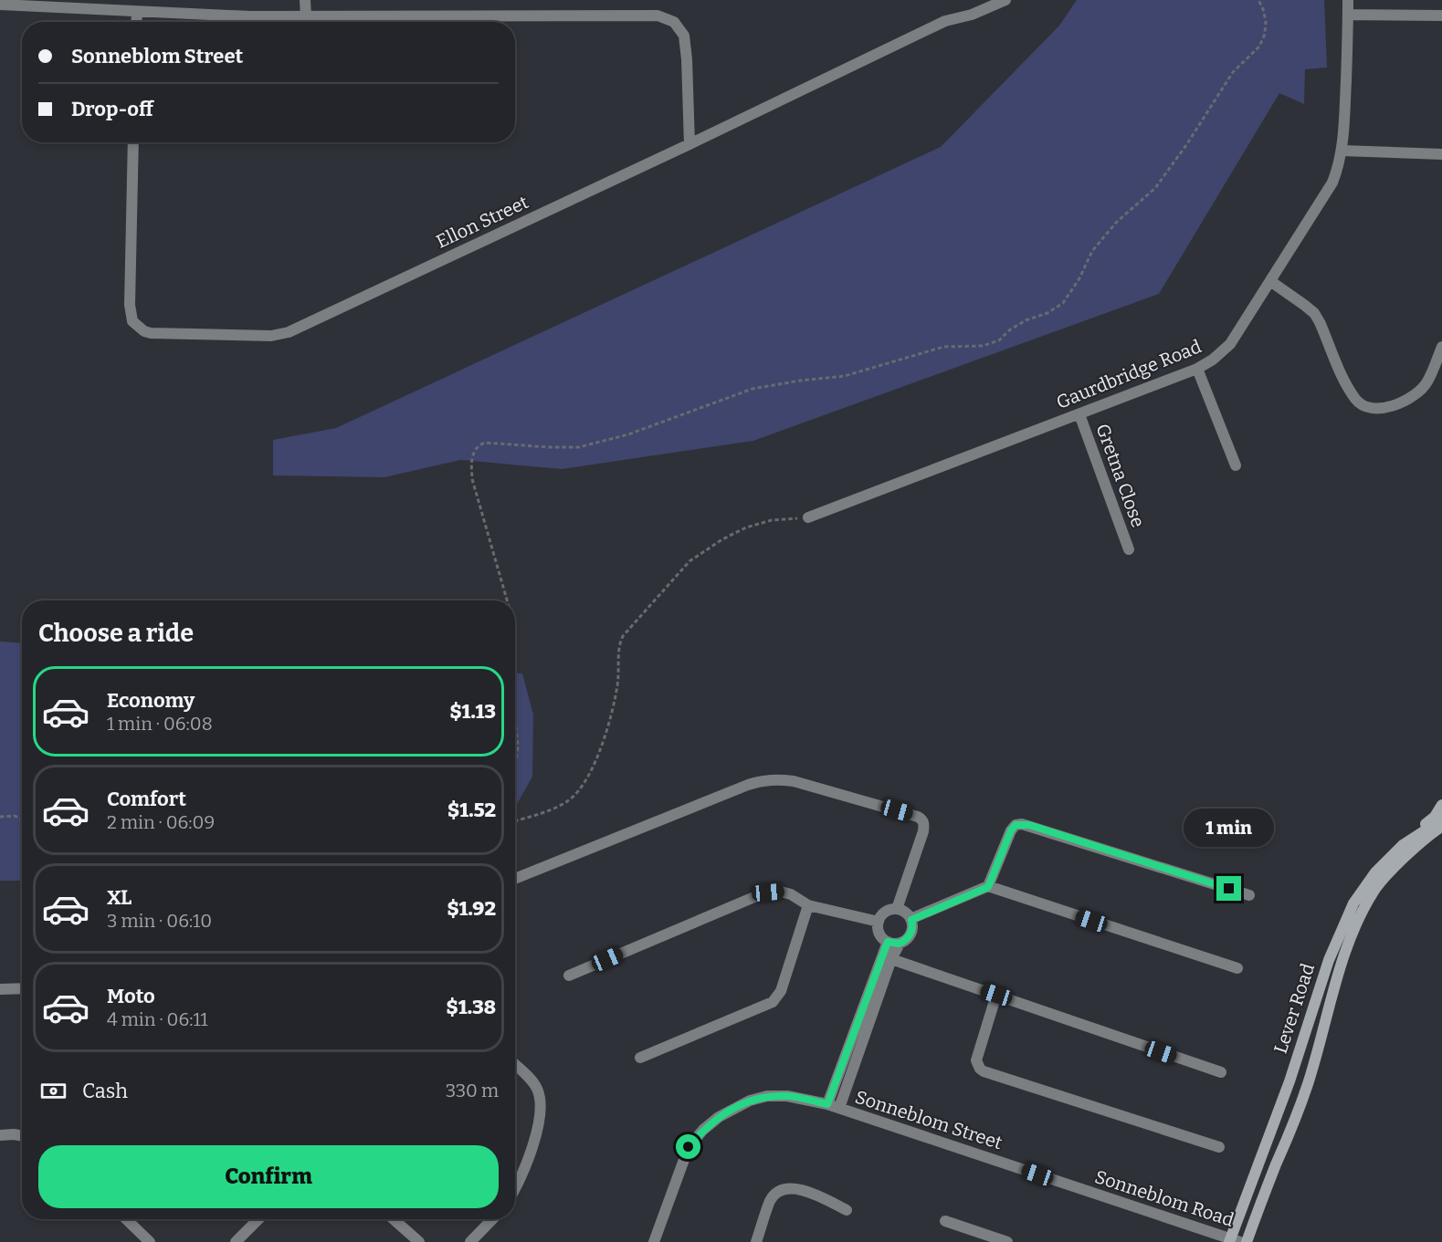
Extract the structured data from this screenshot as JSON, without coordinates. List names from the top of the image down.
{
  "streets": {
    "main road": ["Lever Road"],
    "street": [
      "Ellon Street",
      "Gaurdbridge Road",
      "Gretna Close",
      "Sonneblom Street",
      "Sonneblom Road"
    ]
  },
  "crossings": [
    ["Gaurdbridge Road", "Gretna Close"],
    ["Lever Road", "Sonneblom Road"],
    ["Sonneblom Street", "Sonneblom Road"]
  ],
  "page": {
    "banner": ["Sonneblom Street", "Drop-off"],
    "heading": "Choose a ride",
    "list": [
      {
        "name": "Economy",
        "note": "1 min · 06:08",
        "value": "$1.13"
      },
      {
        "name": "Comfort",
        "note": "2 min · 06:09",
        "value": "$1.52"
      },
      {
        "name": "XL",
        "note": "3 min · 06:10",
        "value": "$1.92"
      },
      {
        "name": "Moto",
        "note": "4 min · 06:11",
        "value": "$1.38"
      }
    ],
    "bubble": "1 min",
    "pay": ["Cash", "330 m"],
    "buttons": "Confirm"
  }
}
